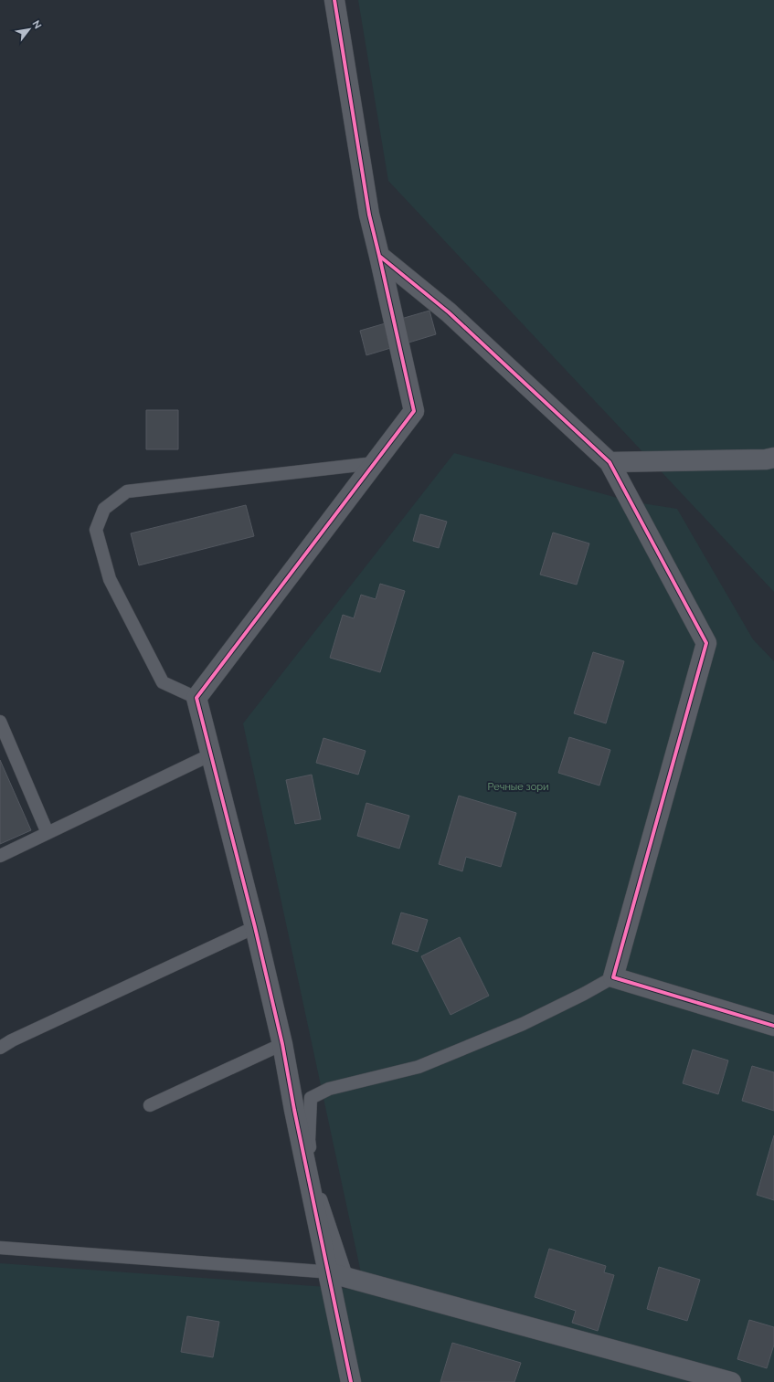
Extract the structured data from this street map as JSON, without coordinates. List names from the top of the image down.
{
  "parks": ["Речные зори"],
  "north": "top right"
}
